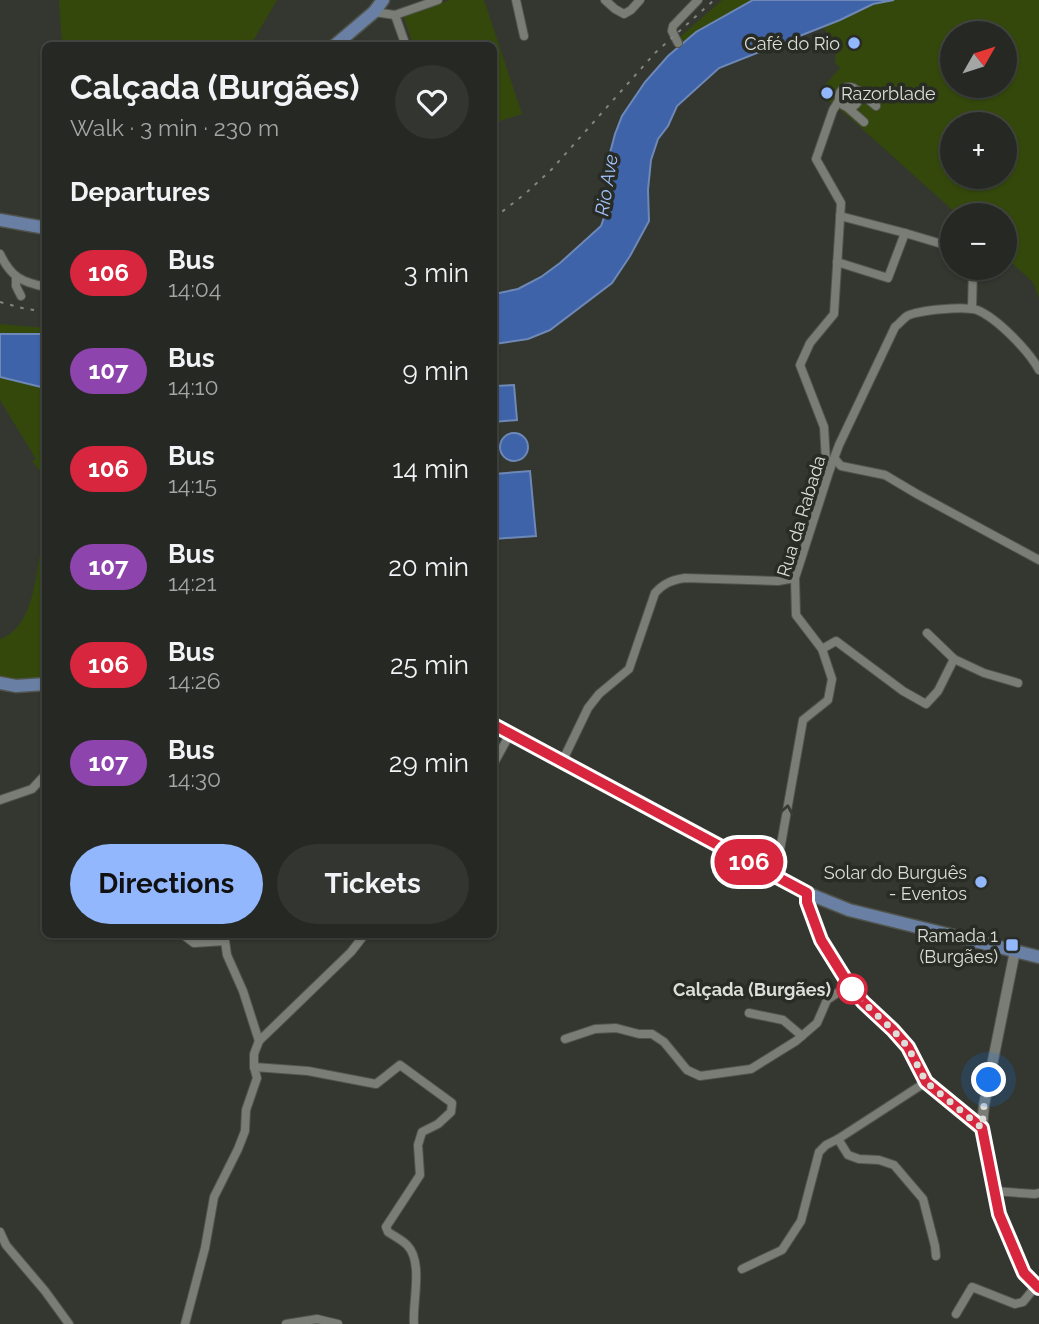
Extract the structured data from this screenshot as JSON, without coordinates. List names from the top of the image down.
{
  "streets": {
    "street": ["Rua da Rabada"]
  },
  "water": ["Rio Ave"],
  "places": {
    "other": [
      "Café do Rio",
      "Razorblade",
      "Solar do Burguês - Eventos",
      "Calçada (Burgães)"
    ],
    "transit": ["Ramada 1 (Burgães)"]
  },
  "lines": ["bus line 106"],
  "north": "top right",
  "page": {
    "on_map": "106",
    "map_buttons": ["+", "−"],
    "heading": [
      ["Calçada (Burgães)", "Walk · 3 min · 230 m"],
      "Departures"
    ],
    "list": [
      {
        "mark": "106",
        "name": "Bus",
        "note": "14:04",
        "value": "3 min"
      },
      {
        "mark": "107",
        "name": "Bus",
        "note": "14:10",
        "value": "9 min"
      },
      {
        "mark": "106",
        "name": "Bus",
        "note": "14:15",
        "value": "14 min"
      },
      {
        "mark": "107",
        "name": "Bus",
        "note": "14:21",
        "value": "20 min"
      },
      {
        "mark": "106",
        "name": "Bus",
        "note": "14:26",
        "value": "25 min"
      },
      {
        "mark": "107",
        "name": "Bus",
        "note": "14:30",
        "value": "29 min"
      }
    ],
    "buttons": ["Directions", "Tickets"]
  }
}
